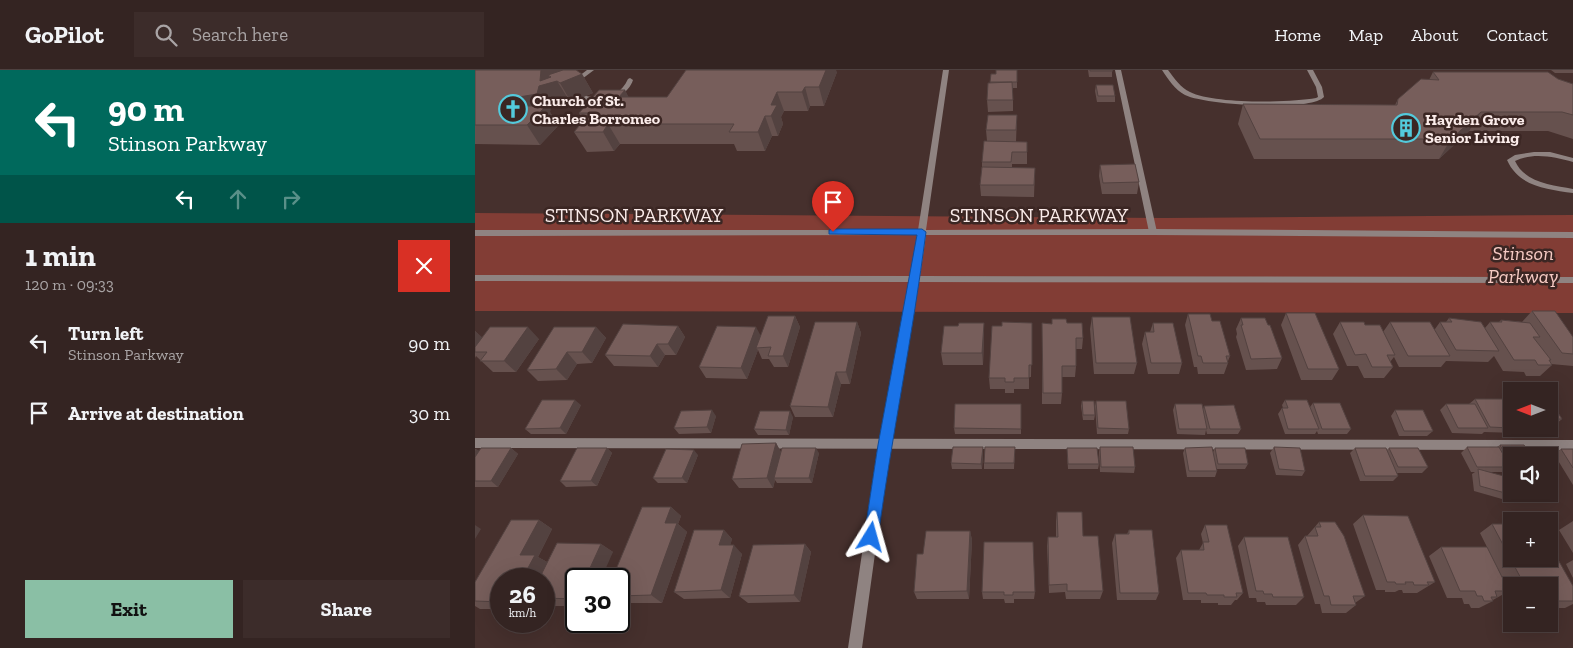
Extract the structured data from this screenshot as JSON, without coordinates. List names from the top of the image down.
{
  "streets": {
    "street": ["STINSON PARKWAY"]
  },
  "parks": ["Stinson Parkway"],
  "places": {
    "church": ["Church of St. Charles Borromeo"],
    "building": ["Hayden Grove Senior Living"]
  },
  "north": "left",
  "page": {
    "header": "GoPilot",
    "search": "Search here",
    "nav": [
      "Home",
      "Map",
      "About",
      "Contact"
    ],
    "turn": ["90 m", "Stinson Parkway"],
    "heading": ["1 min", "120 m · 09:33"],
    "list": [
      {
        "name": "Turn left",
        "note": "Stinson Parkway",
        "value": "90 m"
      },
      {
        "name": "Arrive at destination",
        "value": "30 m"
      }
    ],
    "map_buttons": ["+", "−"],
    "speed": "26 km/h",
    "limit": "30",
    "buttons": ["Exit", "Share"]
  }
}
